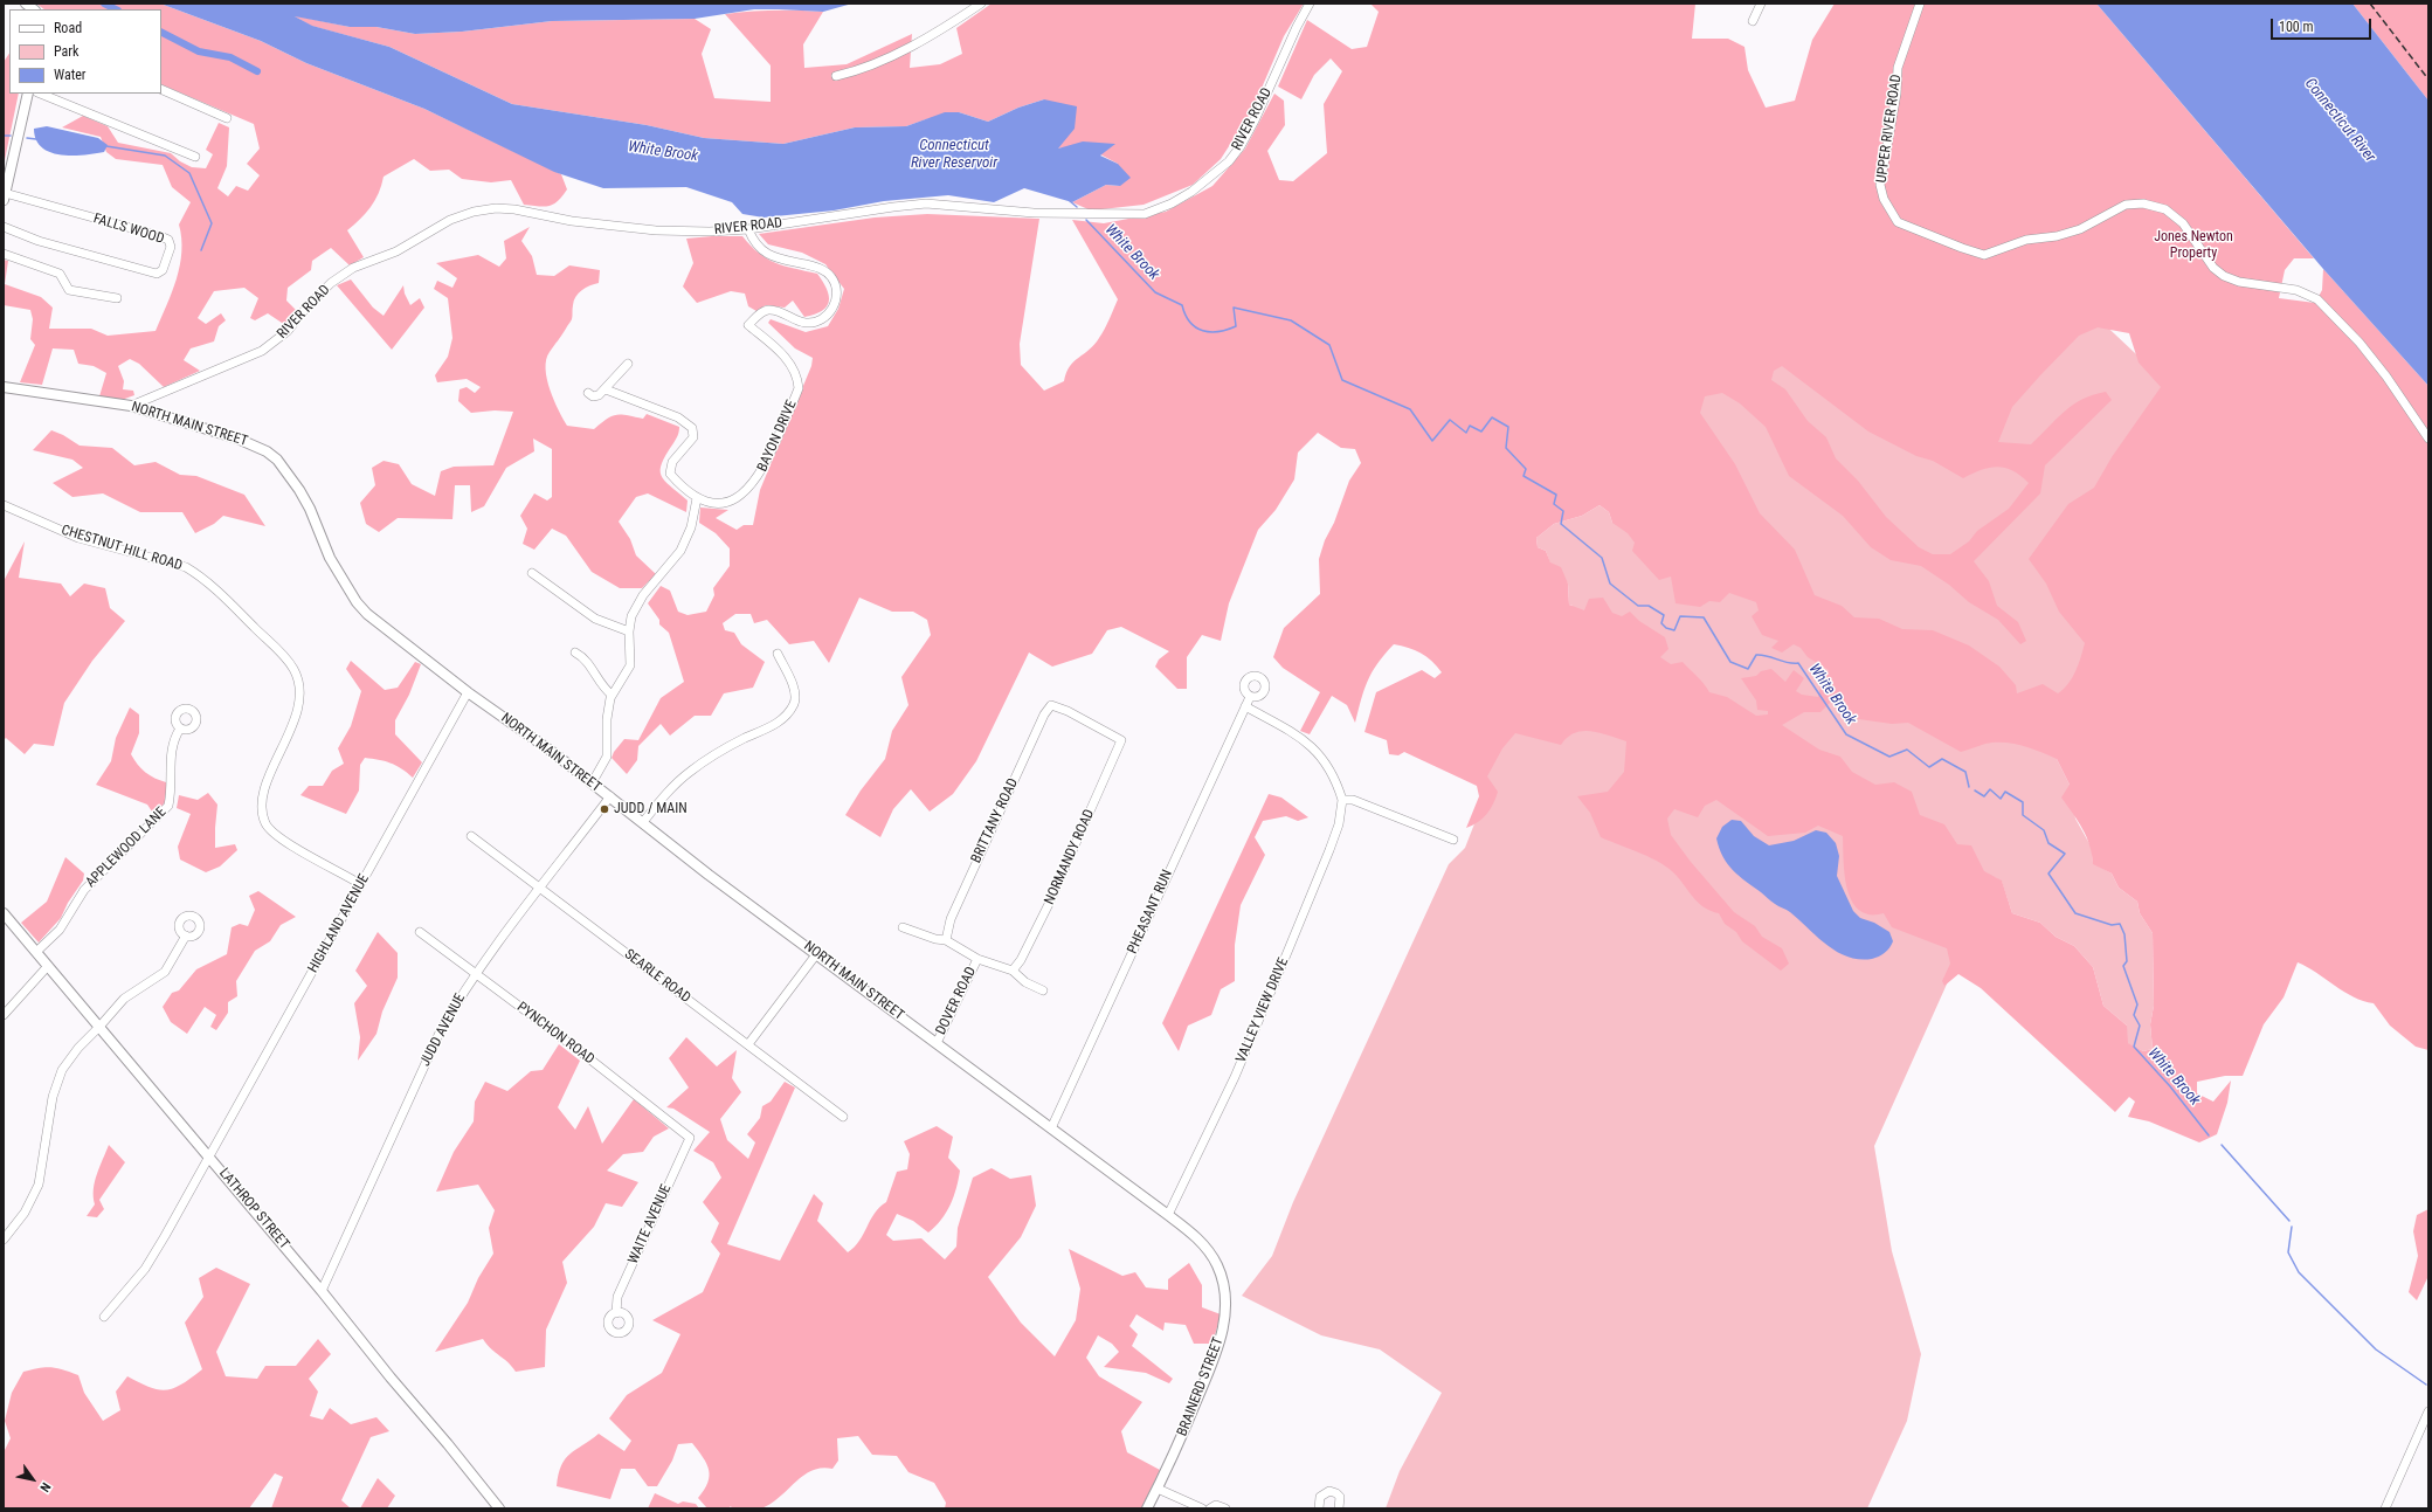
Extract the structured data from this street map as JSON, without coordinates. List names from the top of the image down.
{
  "streets": {
    "street": [
      "RIVER ROAD",
      "UPPER RIVER ROAD",
      "FALLS WOOD",
      "NORTH MAIN STREET",
      "BAYON DRIVE",
      "CHESTNUT HILL ROAD",
      "BRITTANY ROAD",
      "APPLEWOOD LANE",
      "NORMANDY ROAD",
      "PHEASANT RUN",
      "HIGHLAND AVENUE",
      "SEARLE ROAD",
      "DOVER ROAD",
      "VALLEY VIEW DRIVE",
      "JUDD AVENUE",
      "PYNCHON ROAD",
      "LATHROP STREET",
      "WAITE AVENUE",
      "BRAINERD STREET"
    ]
  },
  "crossings": [
    ["RIVER ROAD", "NORTH MAIN STREET"],
    ["RIVER ROAD", "BAYON DRIVE"],
    ["NORTH MAIN STREET", "PHEASANT RUN"],
    ["NORTH MAIN STREET", "HIGHLAND AVENUE"],
    ["NORTH MAIN STREET", "DOVER ROAD"],
    ["NORTH MAIN STREET", "VALLEY VIEW DRIVE"],
    ["NORTH MAIN STREET", "JUDD AVENUE"],
    ["NORTH MAIN STREET", "BRAINERD STREET"],
    ["CHESTNUT HILL ROAD", "HIGHLAND AVENUE"],
    ["BRITTANY ROAD", "NORMANDY ROAD"],
    ["APPLEWOOD LANE", "LATHROP STREET"],
    ["HIGHLAND AVENUE", "LATHROP STREET"],
    ["SEARLE ROAD", "JUDD AVENUE"],
    ["JUDD AVENUE", "PYNCHON ROAD"],
    ["JUDD AVENUE", "LATHROP STREET"],
    ["PYNCHON ROAD", "WAITE AVENUE"]
  ],
  "water": ["Connecticut River", "Connecticut River Reservoir", "White Brook"],
  "parks": ["Jones Newton Property"],
  "places": ["JUDD / MAIN"],
  "legend": ["Road", "Park", "Water"],
  "scale_bar": "100 m",
  "north": "bottom right"
}
